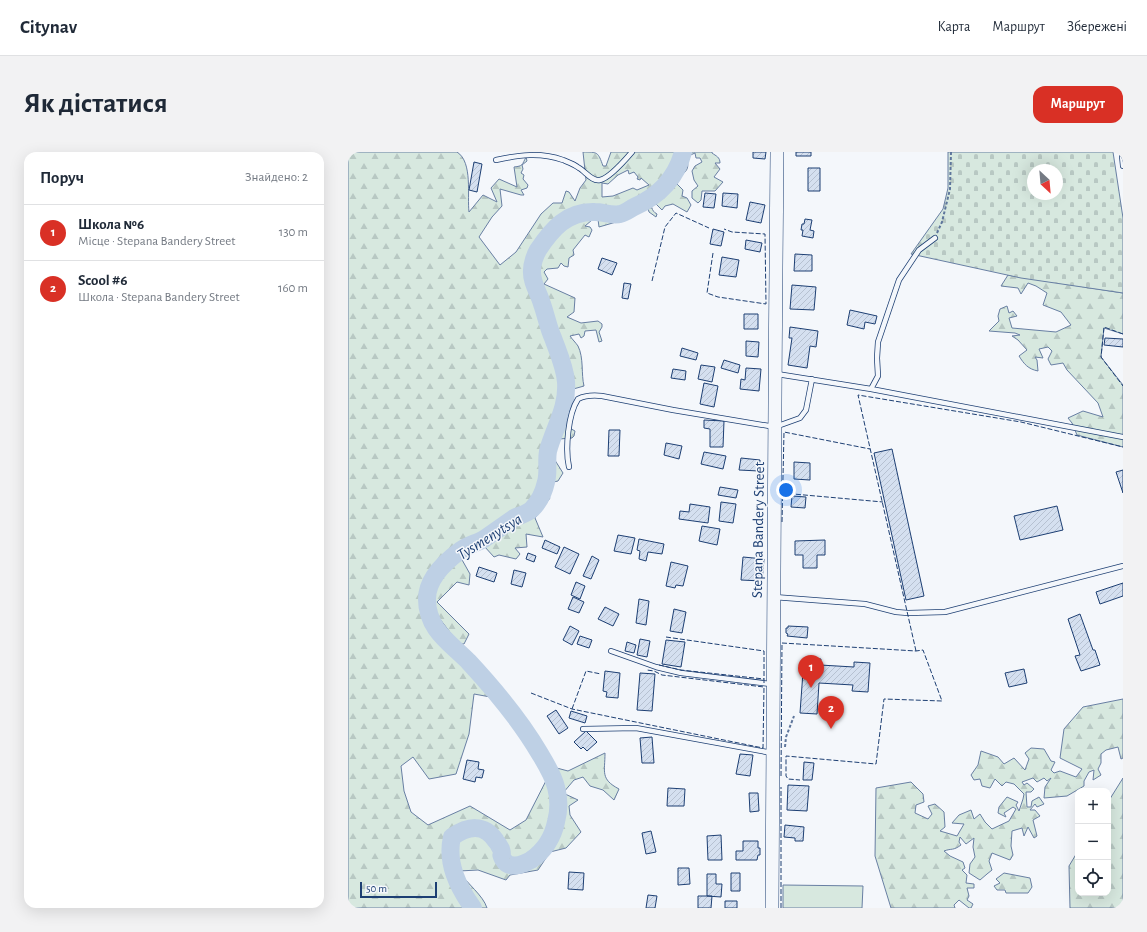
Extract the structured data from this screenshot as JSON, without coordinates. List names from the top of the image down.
{
  "streets": {
    "main road": ["Stepana Bandery Street"]
  },
  "water": ["Tysmenytsya"],
  "scale_bar": "50 m",
  "north": "bottom right",
  "page": {
    "header": "Citynav",
    "nav": ["Карта", "Маршрут", "Збережені"],
    "buttons": "Маршрут",
    "title": "Як дістатися",
    "heading": ["Поруч", "Знайдено: 2"],
    "list": [
      {
        "mark": "1",
        "name": "Школа №6",
        "note": "Місце · Stepana Bandery Street",
        "value": "130 m"
      },
      {
        "mark": "2",
        "name": "Scool #6",
        "note": "Школа · Stepana Bandery Street",
        "value": "160 m"
      }
    ],
    "pins": ["1", "2"],
    "map_buttons": ["+", "−"],
    "scale": "50 m"
  }
}
